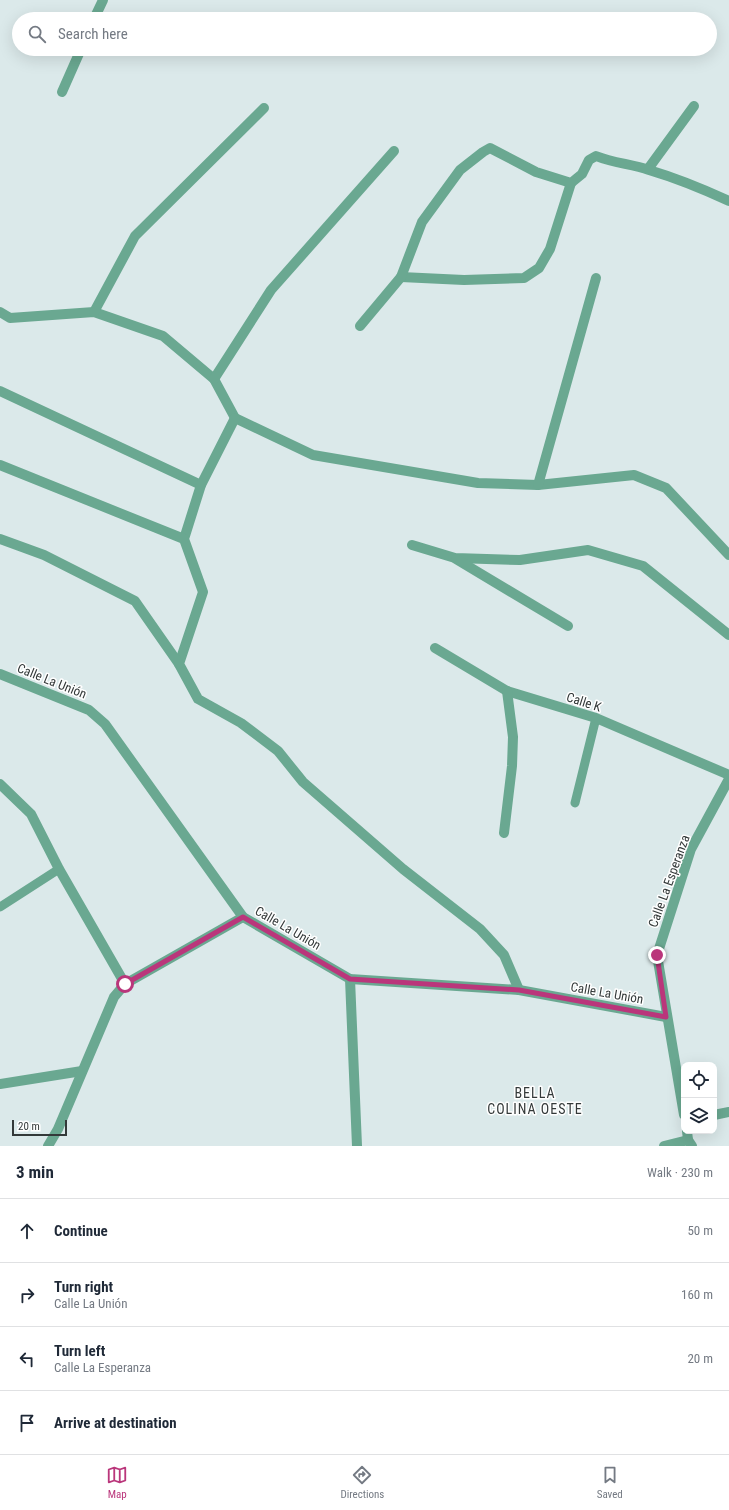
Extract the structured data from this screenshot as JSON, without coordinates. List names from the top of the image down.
{
  "streets": {
    "street": ["Calle La Unión", "Calle K", "Calle La Esperanza"]
  },
  "crossings": [
    ["Calle La Unión", "Calle La Esperanza"]
  ],
  "districts": ["BELLA COLINA OESTE"],
  "scale_bar": "20 m",
  "page": {
    "search": "Search here",
    "scale": "20 m",
    "heading": ["3 min", "Walk · 230 m"],
    "list": [
      ["Continue", "50 m"],
      ["Turn right", "Calle La Unión", "160 m"],
      ["Turn left", "Calle La Esperanza", "20 m"],
      "Arrive at destination"
    ],
    "nav": ["Map", "Directions", "Saved"]
  }
}
